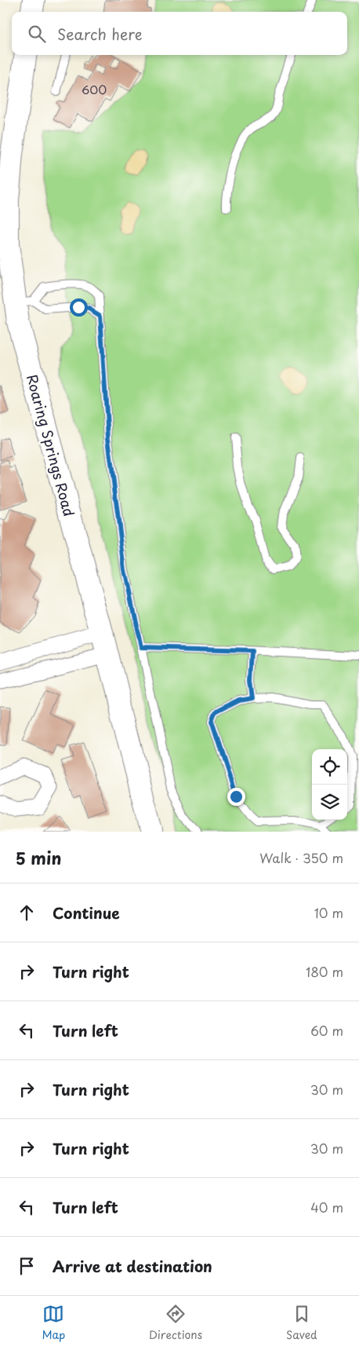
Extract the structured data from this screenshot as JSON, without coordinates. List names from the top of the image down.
{
  "streets": {
    "street": ["Roaring Springs Road"]
  },
  "house_numbers": ["600"],
  "page": {
    "search": "Search here",
    "heading": ["5 min", "Walk · 350 m"],
    "list": [
      ["Continue", "10 m"],
      ["Turn right", "180 m"],
      ["Turn left", "60 m"],
      ["Turn right", "30 m"],
      ["Turn right", "30 m"],
      ["Turn left", "40 m"],
      "Arrive at destination"
    ],
    "nav": ["Map", "Directions", "Saved"]
  }
}
